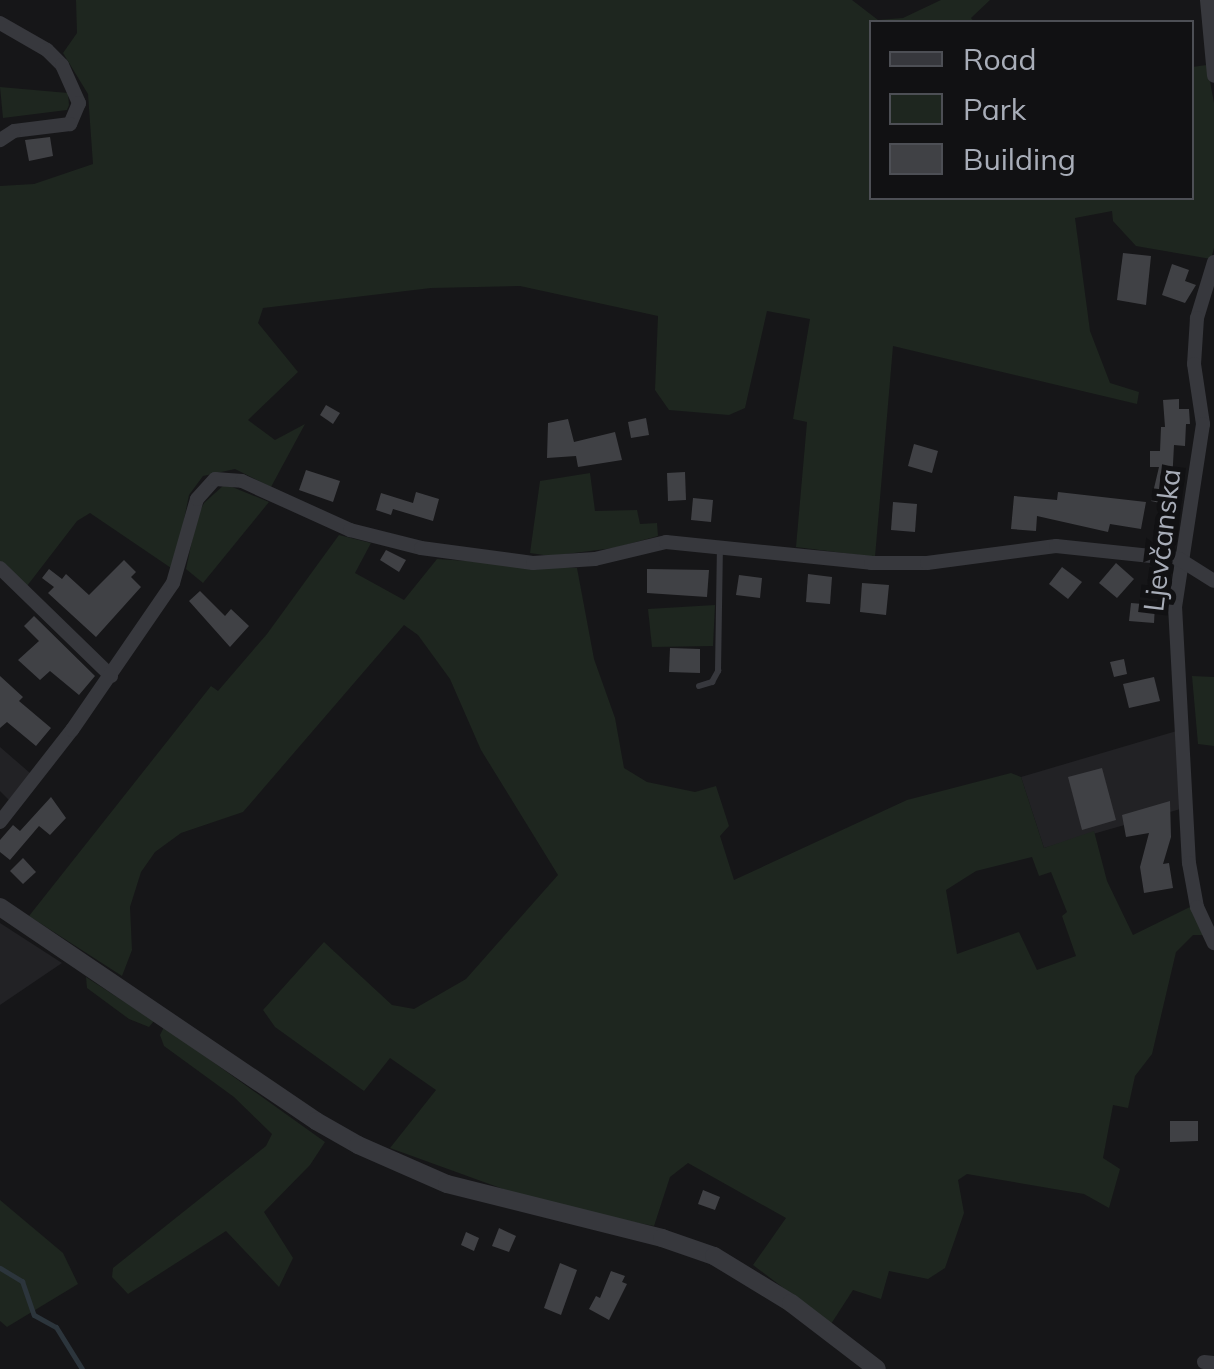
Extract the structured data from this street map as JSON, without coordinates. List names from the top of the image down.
{
  "streets": {
    "street": ["Ljevčanska"]
  },
  "legend": ["Road", "Park", "Building"]
}
